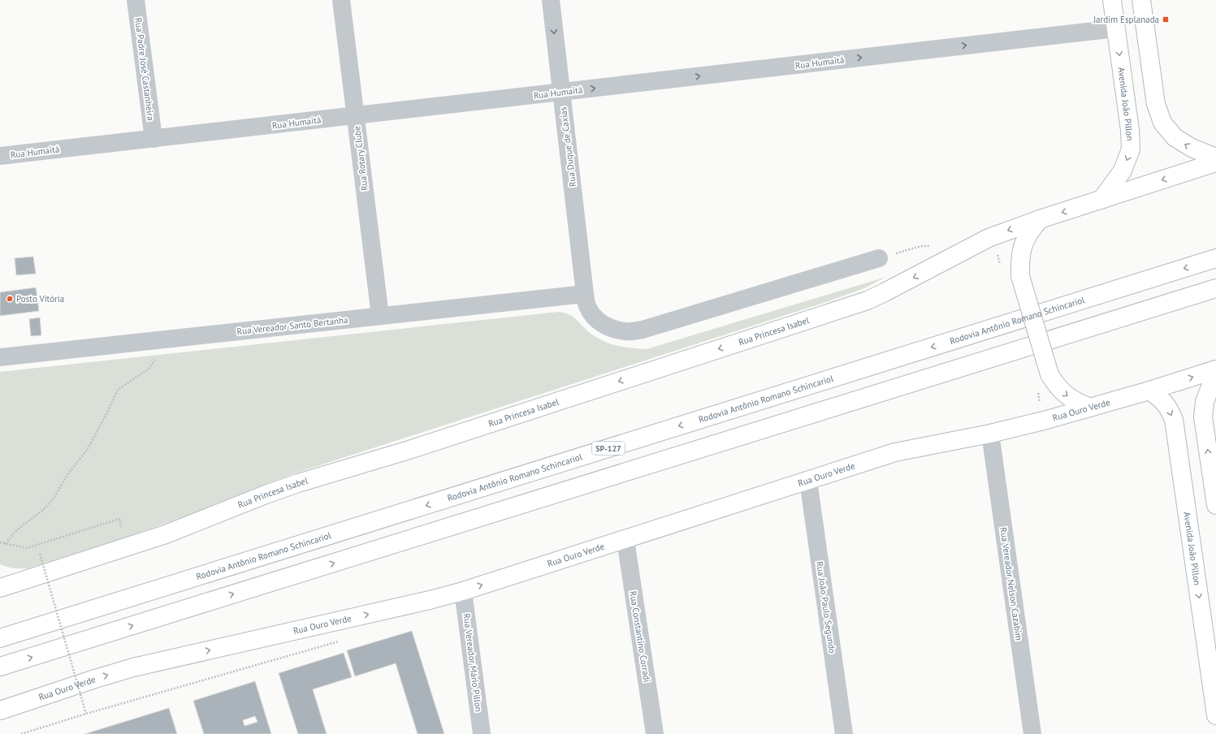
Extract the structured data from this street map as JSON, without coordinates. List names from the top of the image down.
{
  "streets": {
    "main road": [
      "Avenida João Pillon",
      "Rodovia Antônio Romano Schincariol",
      "Rua Princesa Isabel",
      "Rua Ouro Verde",
      "SP-127"
    ],
    "street": [
      "Rua Humaitá",
      "Rua Padre José Castanheira",
      "Rua Duque de Caxias",
      "Rua Rotary Clube",
      "Rua Vereador Santo Bertanha",
      "Rua Vereador Nelson Cazabim",
      "Rua João Paulo Segundo",
      "Rua Constantino Corradi",
      "Rua Vereador Mário Pillon"
    ]
  },
  "crossings": [
    ["Rua Humaitá", "Rua Padre José Castanheira"],
    ["Rua Humaitá", "Avenida João Pillon"],
    ["Rua Humaitá", "Rua Duque de Caxias"],
    ["Rua Humaitá", "Rua Rotary Clube"],
    ["Avenida João Pillon", "Rua Princesa Isabel"],
    ["Avenida João Pillon", "Rua Ouro Verde"],
    ["Rua Duque de Caxias", "Rua Vereador Santo Bertanha"],
    ["Rua Rotary Clube", "Rua Vereador Santo Bertanha"],
    ["Rua Ouro Verde", "Rua Vereador Nelson Cazabim"],
    ["Rua Ouro Verde", "Rua João Paulo Segundo"],
    ["Rua Ouro Verde", "Rua Constantino Corradi"],
    ["Rua Ouro Verde", "Rua Vereador Mário Pillon"]
  ],
  "one_way": ["Rua Humaitá", "Avenida João Pillon"],
  "places": {
    "transit": ["Jardim Esplanada"],
    "other": ["Posto Vitória"]
  }
}
